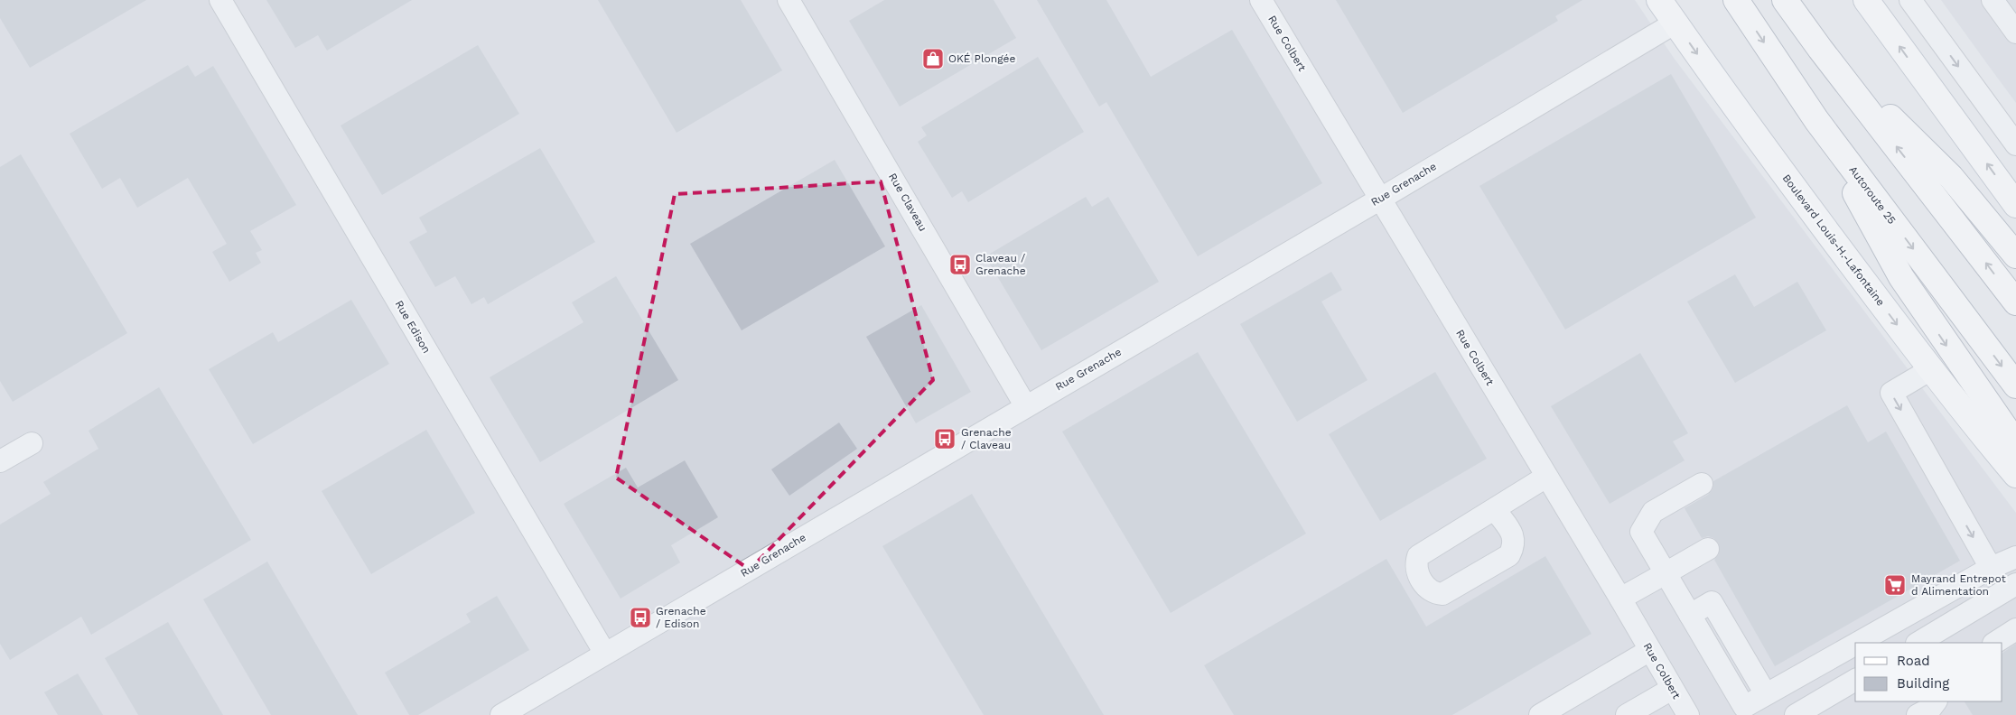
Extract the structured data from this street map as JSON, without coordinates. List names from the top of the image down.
{
  "streets": {
    "main road": ["Autoroute 25", "Boulevard Louis-H.-Lafontaine"],
    "street": [
      "Rue Colbert",
      "Rue Grenache",
      "Rue Claveau",
      "Rue Edison"
    ]
  },
  "crossings": [
    ["Rue Colbert", "Rue Grenache"],
    ["Rue Grenache", "Rue Claveau"],
    ["Rue Grenache", "Boulevard Louis-H.-Lafontaine"],
    ["Rue Grenache", "Rue Edison"]
  ],
  "places": {
    "shop": ["OKÉ Plongée"],
    "bus stop": ["Claveau / Grenache", "Grenache / Claveau", "Grenache / Edison"],
    "supermarket": ["Mayrand Entrepot d Alimentation"]
  },
  "legend": ["Road", "Building"]
}
